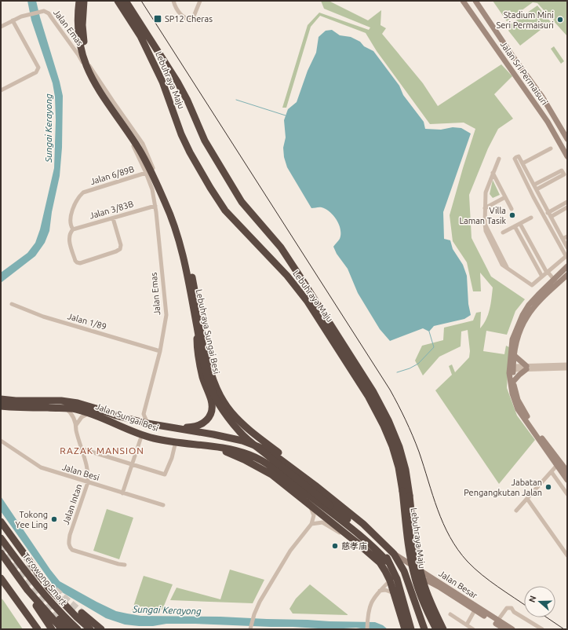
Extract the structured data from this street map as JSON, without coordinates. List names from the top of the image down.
{
  "streets": {
    "highway": [
      "Lebuhraya Maju",
      "Lebuhraya Sungai Besi",
      "Jalan Sungai Besi",
      "Terowong Smart"
    ],
    "street": [
      "Jalan Emas",
      "Jalan Sri Permaisuri",
      "Jalan 6/89B",
      "Jalan 3/83B",
      "Jalan 1/89",
      "Jalan Besi",
      "Jalan Intan",
      "Jalan Besar"
    ]
  },
  "crossings": [
    ["Jalan Emas", "Jalan 6/89B"],
    ["Jalan Emas", "Jalan 3/83B"],
    ["Jalan Emas", "Jalan 1/89"],
    ["Jalan 6/89B", "Jalan 3/83B"],
    ["Lebuhraya Sungai Besi", "Jalan Sungai Besi"],
    ["Lebuhraya Sungai Besi", "Jalan Besar"],
    ["Jalan Sungai Besi", "Jalan Intan"],
    ["Jalan Besi", "Jalan Intan"]
  ],
  "districts": ["RAZAK MANSION"],
  "water": ["Sungai Kerayong"],
  "places": {
    "transit": ["SP12 Cheras"],
    "other": [
      "Stadium Mini Seri Permaisuri",
      "Villa Laman Tasik",
      "Jabatan Pengangkutan Jalan",
      "Tokong Yee Ling",
      "慈孝庙"
    ]
  },
  "north": "left"
}
